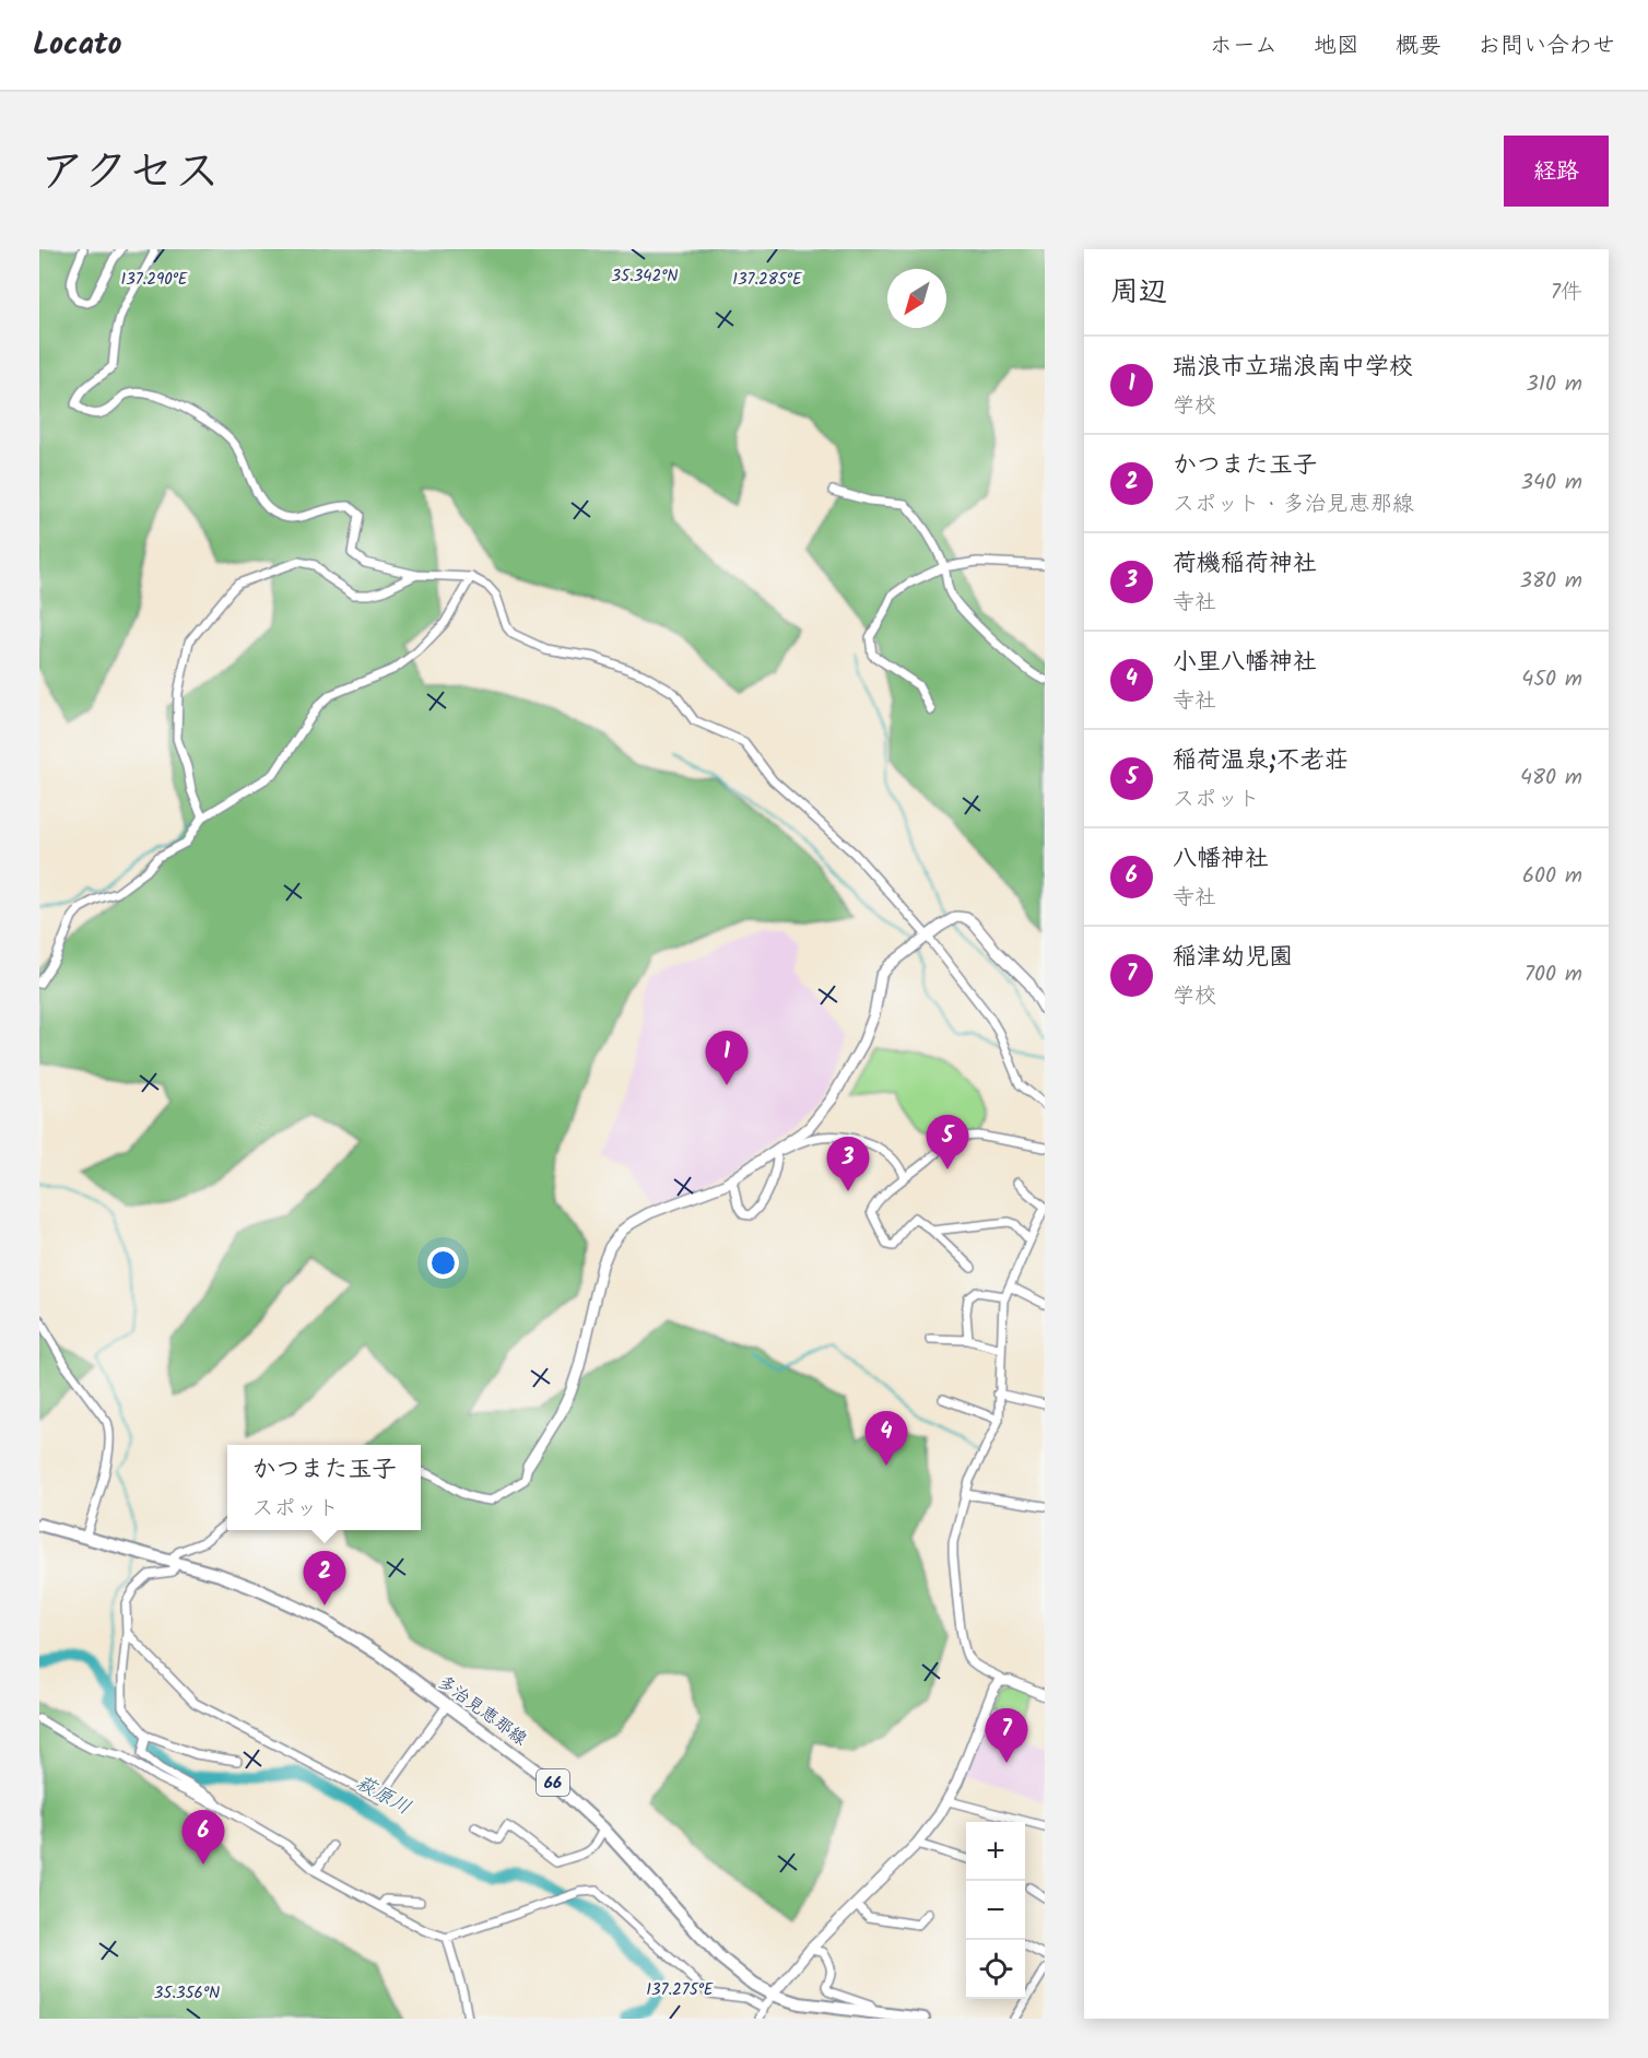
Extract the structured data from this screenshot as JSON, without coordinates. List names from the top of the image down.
{
  "streets": {
    "main road": ["多治見恵那線", "66"]
  },
  "water": ["萩原川"],
  "north": "bottom left",
  "page": {
    "header": "Locato",
    "nav": [
      "ホーム",
      "地図",
      "概要",
      "お問い合わせ"
    ],
    "title": "アクセス",
    "buttons": "経路",
    "heading": ["周辺", "7件"],
    "list": [
      {
        "mark": "1",
        "name": "瑞浪市立瑞浪南中学校",
        "note": "学校",
        "value": "310 m"
      },
      {
        "mark": "2",
        "name": "かつまた玉子",
        "note": "スポット · 多治見恵那線",
        "value": "340 m"
      },
      {
        "mark": "3",
        "name": "荷機稲荷神社",
        "note": "寺社",
        "value": "380 m"
      },
      {
        "mark": "4",
        "name": "小里八幡神社",
        "note": "寺社",
        "value": "450 m"
      },
      {
        "mark": "5",
        "name": "稲荷温泉;不老荘",
        "note": "スポット",
        "value": "480 m"
      },
      {
        "mark": "6",
        "name": "八幡神社",
        "note": "寺社",
        "value": "600 m"
      },
      {
        "mark": "7",
        "name": "稲津幼児園",
        "note": "学校",
        "value": "700 m"
      }
    ],
    "pins": [
      "1",
      "5",
      "3",
      "4",
      "2",
      "7",
      "6"
    ],
    "popup": ["かつまた玉子", "スポット"],
    "map_buttons": ["+", "−"]
  },
  "coordinates": [
    "35.342°N",
    "137.290°E",
    "137.285°E",
    "137.275°E",
    "35.356°N"
  ]
}
